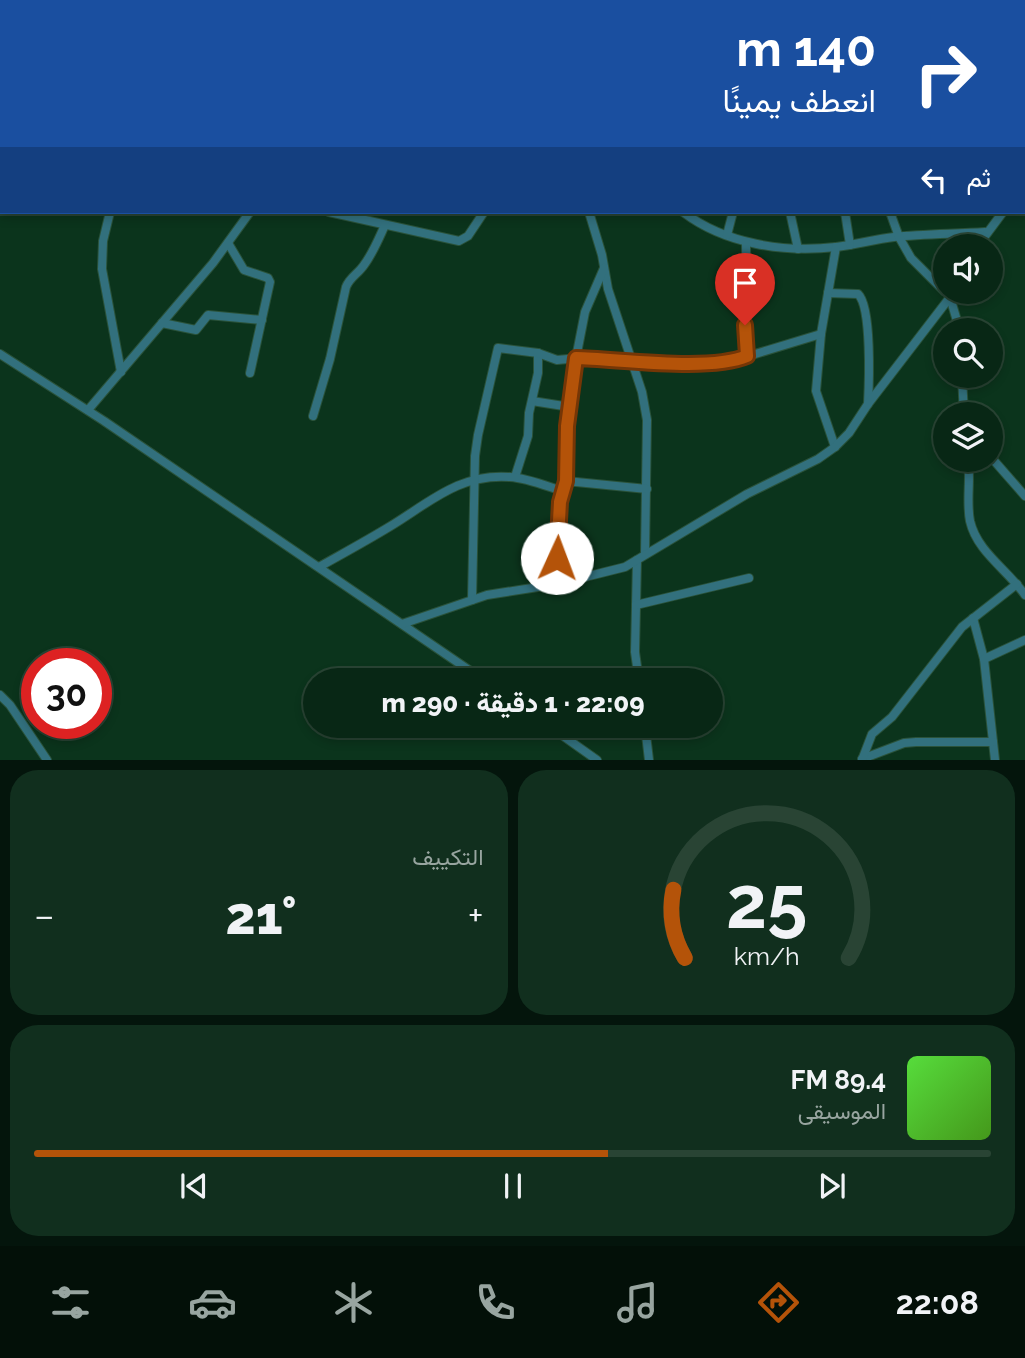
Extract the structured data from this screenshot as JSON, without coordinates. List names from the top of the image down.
{
  "page": {
    "turn": ["140 m", "انعطف يمينًا"],
    "then": "ثم",
    "limit": "30",
    "trip": "22:09 · 1 دقيقة · 290 m",
    "tile": "التكييف",
    "heat": ["−", "21°", "+"],
    "song": ["89.4 FM", "الموسيقى"],
    "tabs": "22:08",
    "gauge": ["25", "km/h"]
  }
}
